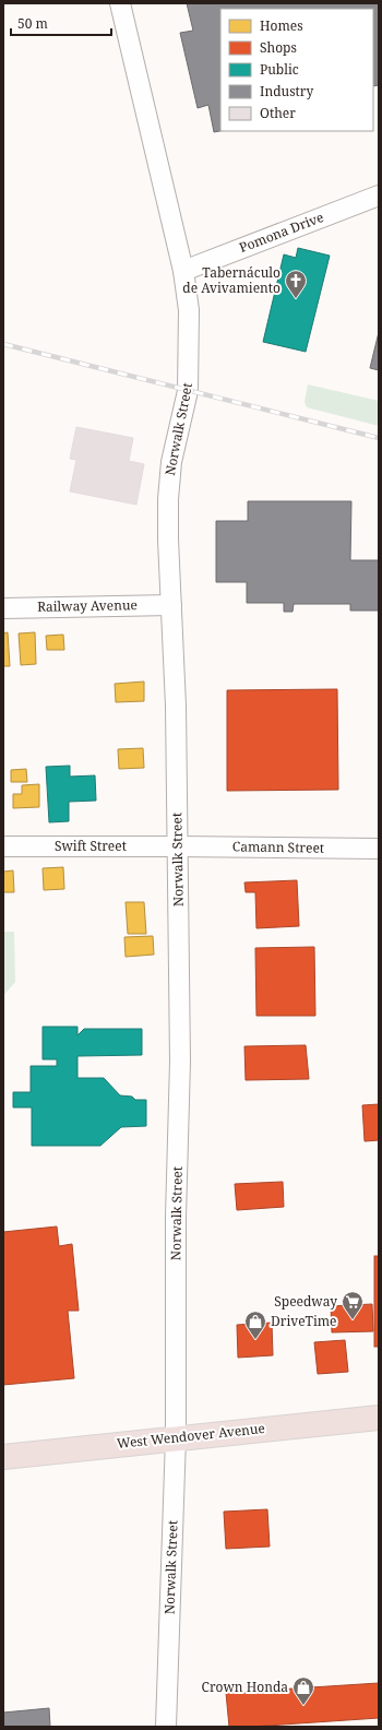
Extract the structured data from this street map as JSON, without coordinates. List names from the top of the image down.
{
  "streets": {
    "highway": ["West Wendover Avenue"],
    "street": [
      "Pomona Drive",
      "Norwalk Street",
      "Railway Avenue",
      "Swift Street",
      "Camann Street"
    ]
  },
  "crossings": [
    ["Pomona Drive", "Norwalk Street"],
    ["Norwalk Street", "Railway Avenue"],
    ["Norwalk Street", "Swift Street"],
    ["Norwalk Street", "Camann Street"],
    ["Norwalk Street", "West Wendover Avenue"],
    ["Swift Street", "Camann Street"]
  ],
  "places": {
    "church": ["Tabernáculo de Avivamiento"],
    "supermarket": ["Speedway"],
    "shop": ["DriveTime", "Crown Honda"]
  },
  "legend": [
    "Homes",
    "Shops",
    "Public",
    "Industry",
    "Other"
  ],
  "scale_bar": "50 m"
}
